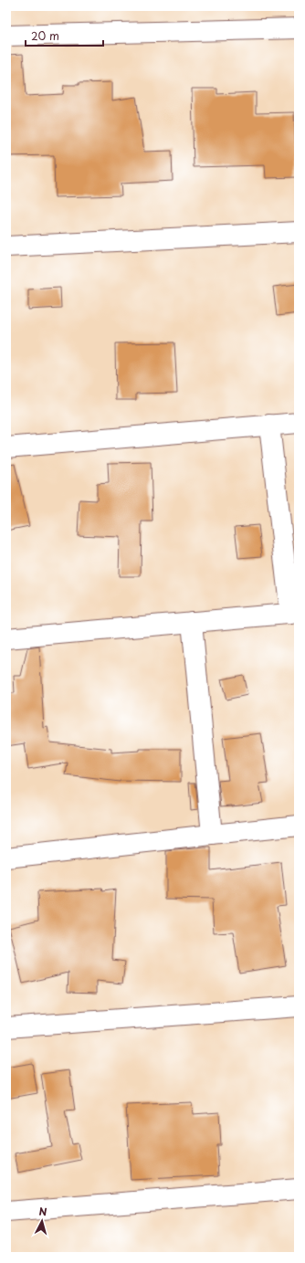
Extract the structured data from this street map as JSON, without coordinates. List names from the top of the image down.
{
  "scale_bar": "20 m",
  "north": "top"
}
